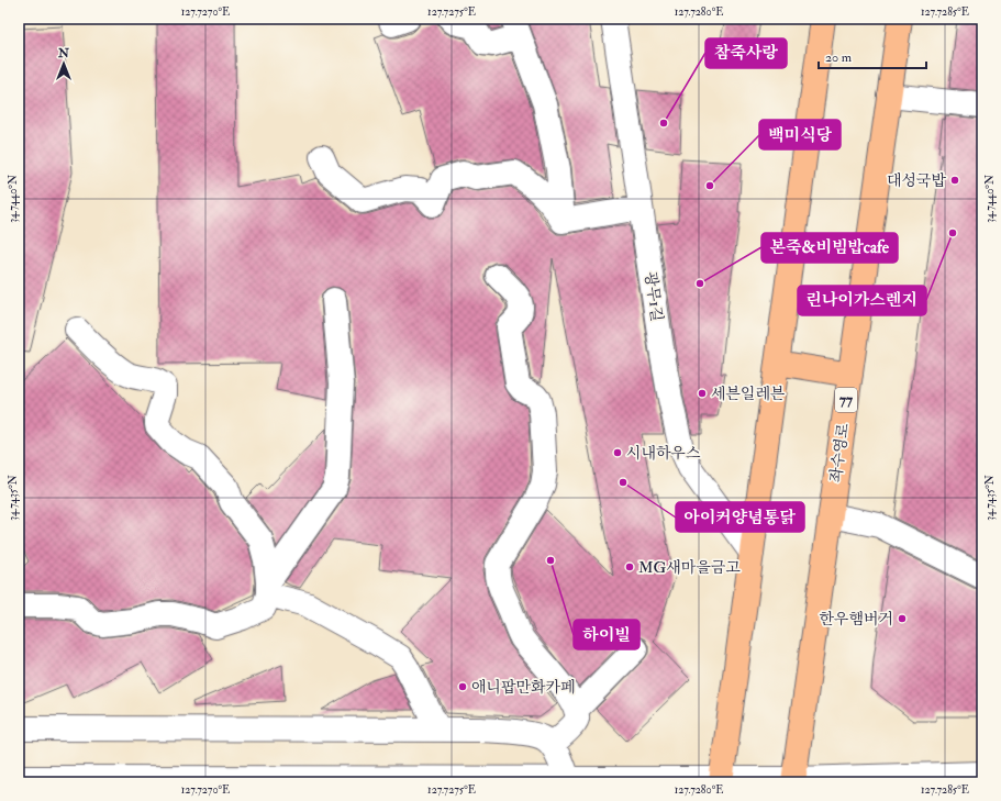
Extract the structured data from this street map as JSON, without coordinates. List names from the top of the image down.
{
  "streets": {
    "main road": ["77", "좌수영로"],
    "street": ["광무1길"]
  },
  "places": [
    "참죽사랑",
    "대성국밥",
    "백미식당",
    "린나이가스렌지",
    "본죽&비빔밥cafe",
    "세븐일레븐",
    "시내하우스",
    "아이커양념통닭",
    "하이빌",
    "MG새마을금고",
    "한우햄버거",
    "애니팝만화카페"
  ],
  "scale_bar": "20 m",
  "north": "top",
  "coordinates": [
    "127.7270°E",
    "127.7275°E",
    "127.7280°E",
    "127.7285°E",
    "34.7440°N",
    "34.7435°N"
  ]
}
